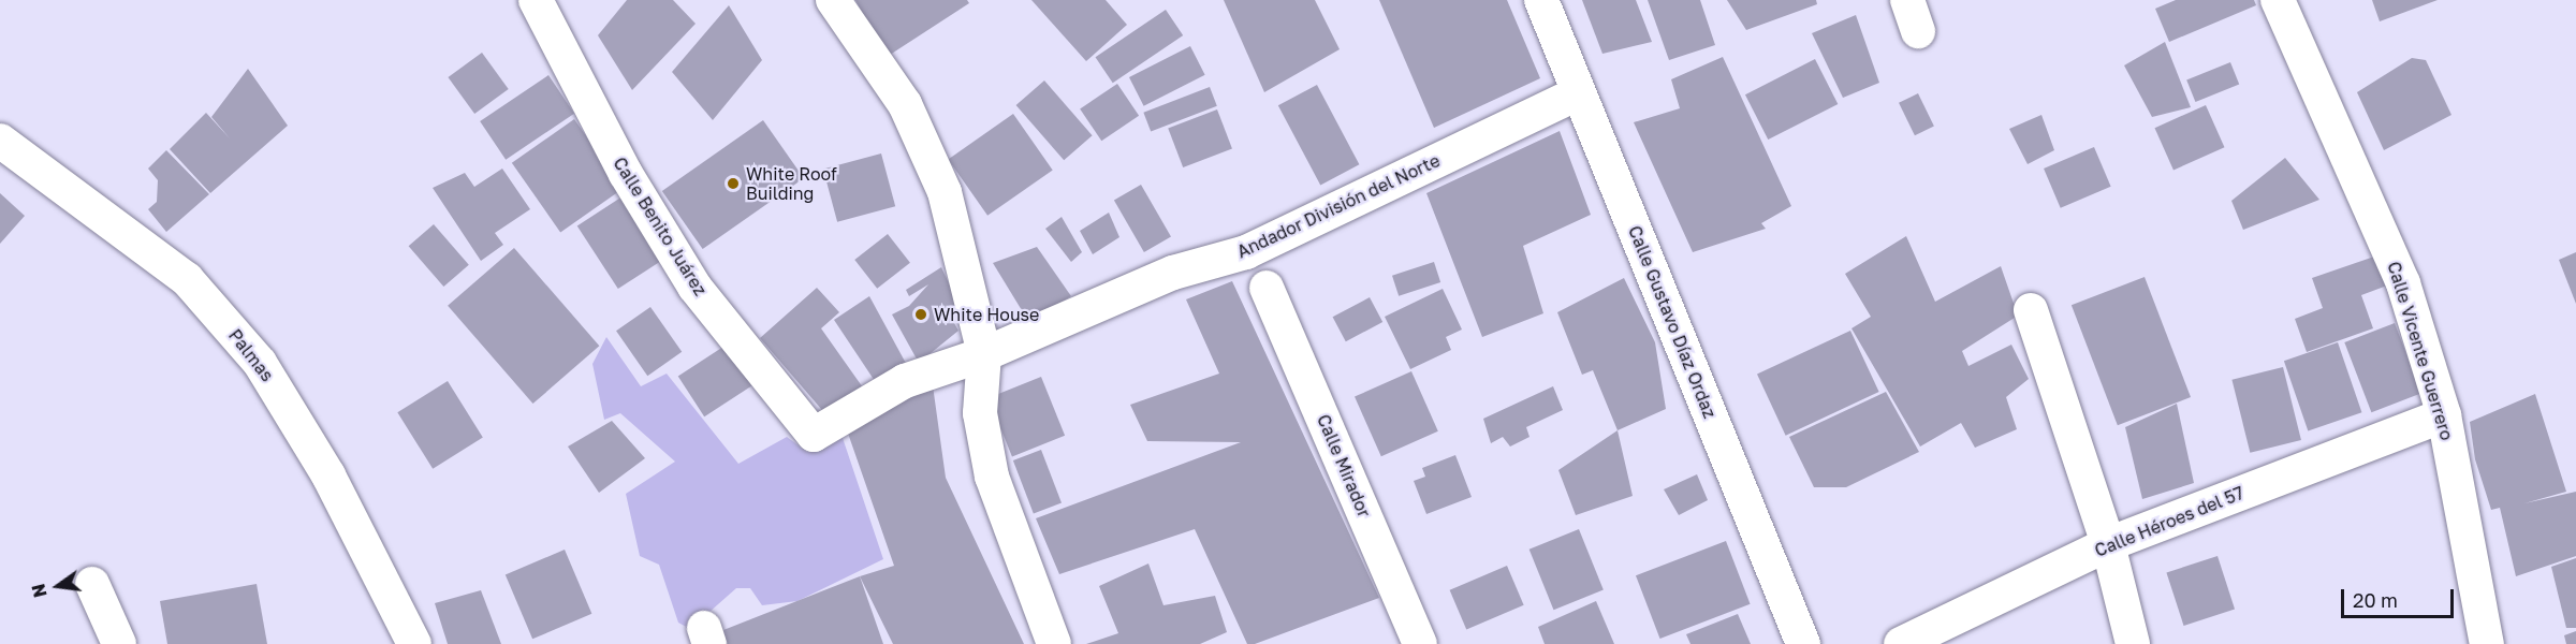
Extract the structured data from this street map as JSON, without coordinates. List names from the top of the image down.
{
  "streets": {
    "street": [
      "Andador División del Norte",
      "Calle Benito Juárez",
      "Calle Gustavo Díaz Ordaz",
      "Calle Vicente Guerrero",
      "Palmas",
      "Calle Mirador",
      "Calle Héroes del 57"
    ]
  },
  "crossings": [
    ["Andador División del Norte", "Calle Benito Juárez"],
    ["Andador División del Norte", "Calle Gustavo Díaz Ordaz"],
    ["Calle Vicente Guerrero", "Calle Héroes del 57"]
  ],
  "places": ["White Roof Building", "White House"],
  "scale_bar": "20 m",
  "north": "left"
}
